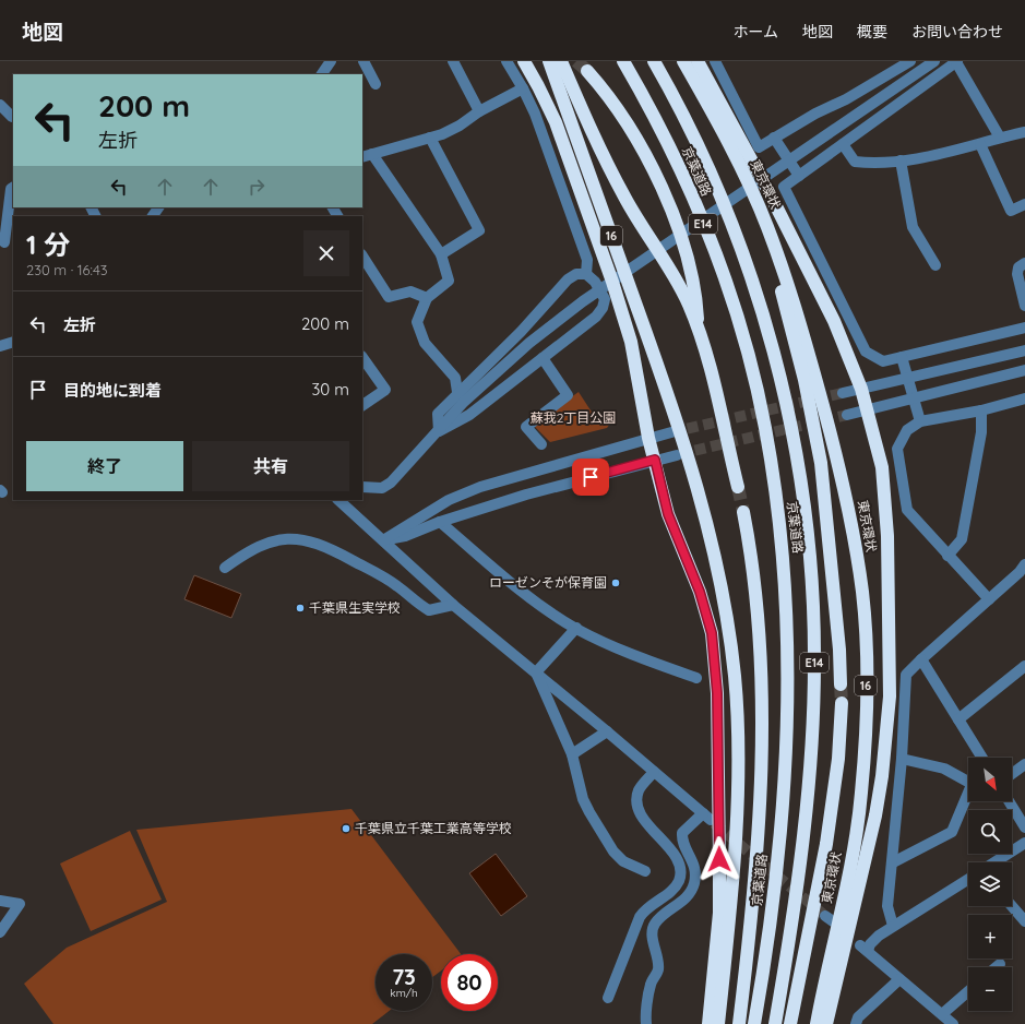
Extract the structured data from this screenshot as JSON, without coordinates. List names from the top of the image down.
{
  "streets": {
    "highway": [
      "京葉道路",
      "東京環状",
      "E14",
      "16"
    ]
  },
  "crossings": [
    ["東京環状", "16"]
  ],
  "parks": ["蘇我2丁目公園"],
  "places": ["ローゼンそが保育園", "千葉県生実学校", "千葉県立千葉工業高等学校"],
  "north": "bottom right",
  "page": {
    "header": "地図",
    "nav": [
      "ホーム",
      "地図",
      "概要",
      "お問い合わせ"
    ],
    "turn": ["200 m", "左折"],
    "heading": ["1 分", "230 m · 16:43"],
    "list": [
      {
        "name": "左折",
        "value": "200 m"
      },
      {
        "name": "目的地に到着",
        "value": "30 m"
      }
    ],
    "buttons": ["終了", "共有"],
    "map_buttons": ["+", "−"],
    "speed": "73 km/h",
    "limit": "80"
  }
}
